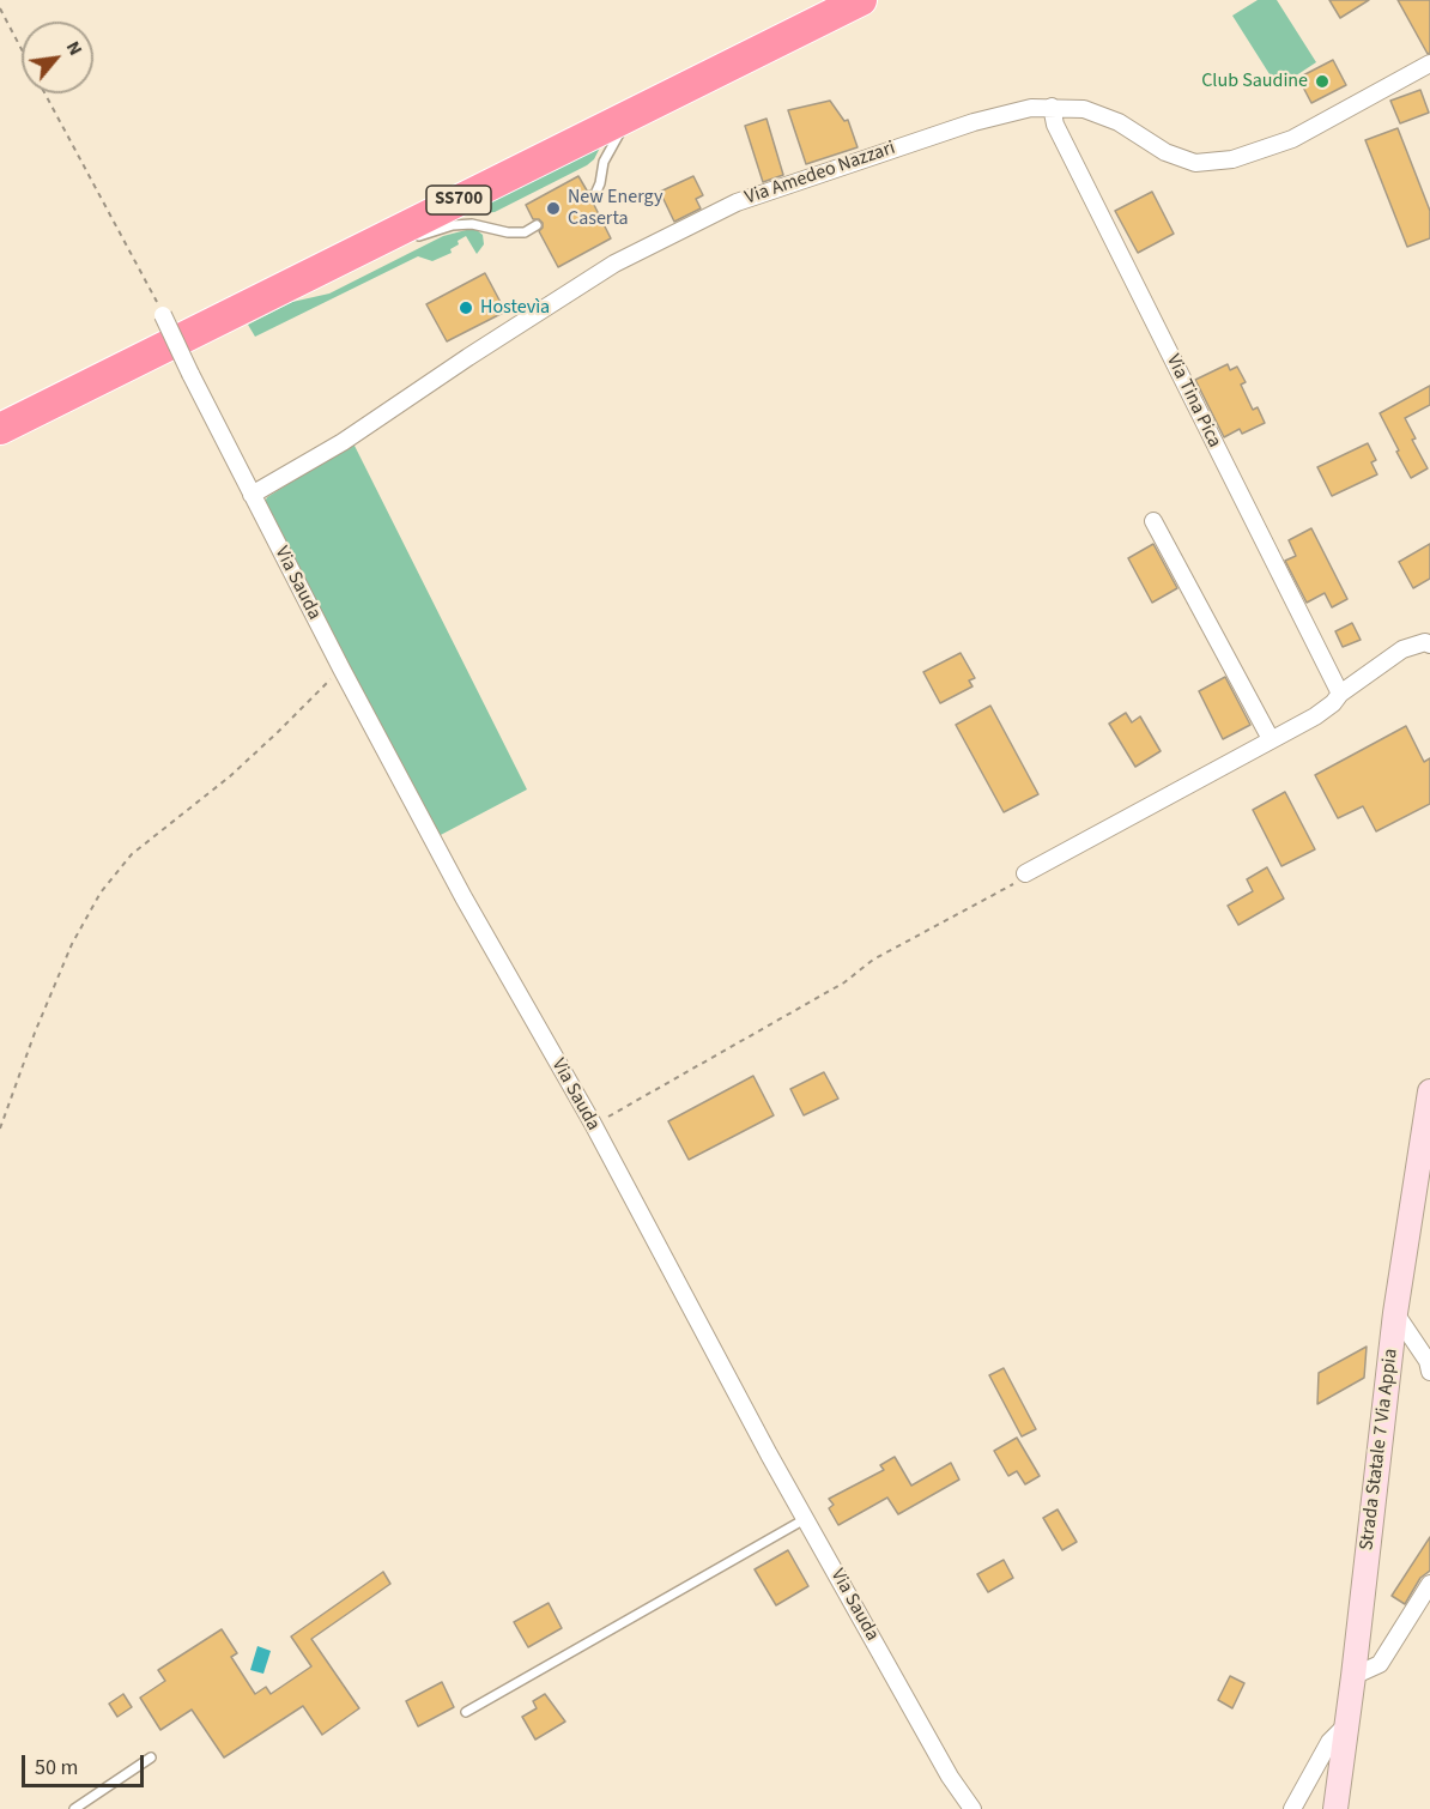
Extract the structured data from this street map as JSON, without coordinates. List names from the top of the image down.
{
  "streets": {
    "highway": ["SS700"],
    "main road": ["Strada Statale 7 Via Appia"],
    "street": ["Via Amedeo Nazzari", "Via Tina Pica", "Via Sauda"]
  },
  "crossings": [
    ["Via Amedeo Nazzari", "Via Tina Pica"],
    ["Via Amedeo Nazzari", "Via Sauda"]
  ],
  "places": ["Club Saudine", "New Energy Caserta", "Hostevìa"],
  "scale_bar": "50 m",
  "north": "top right"
}
